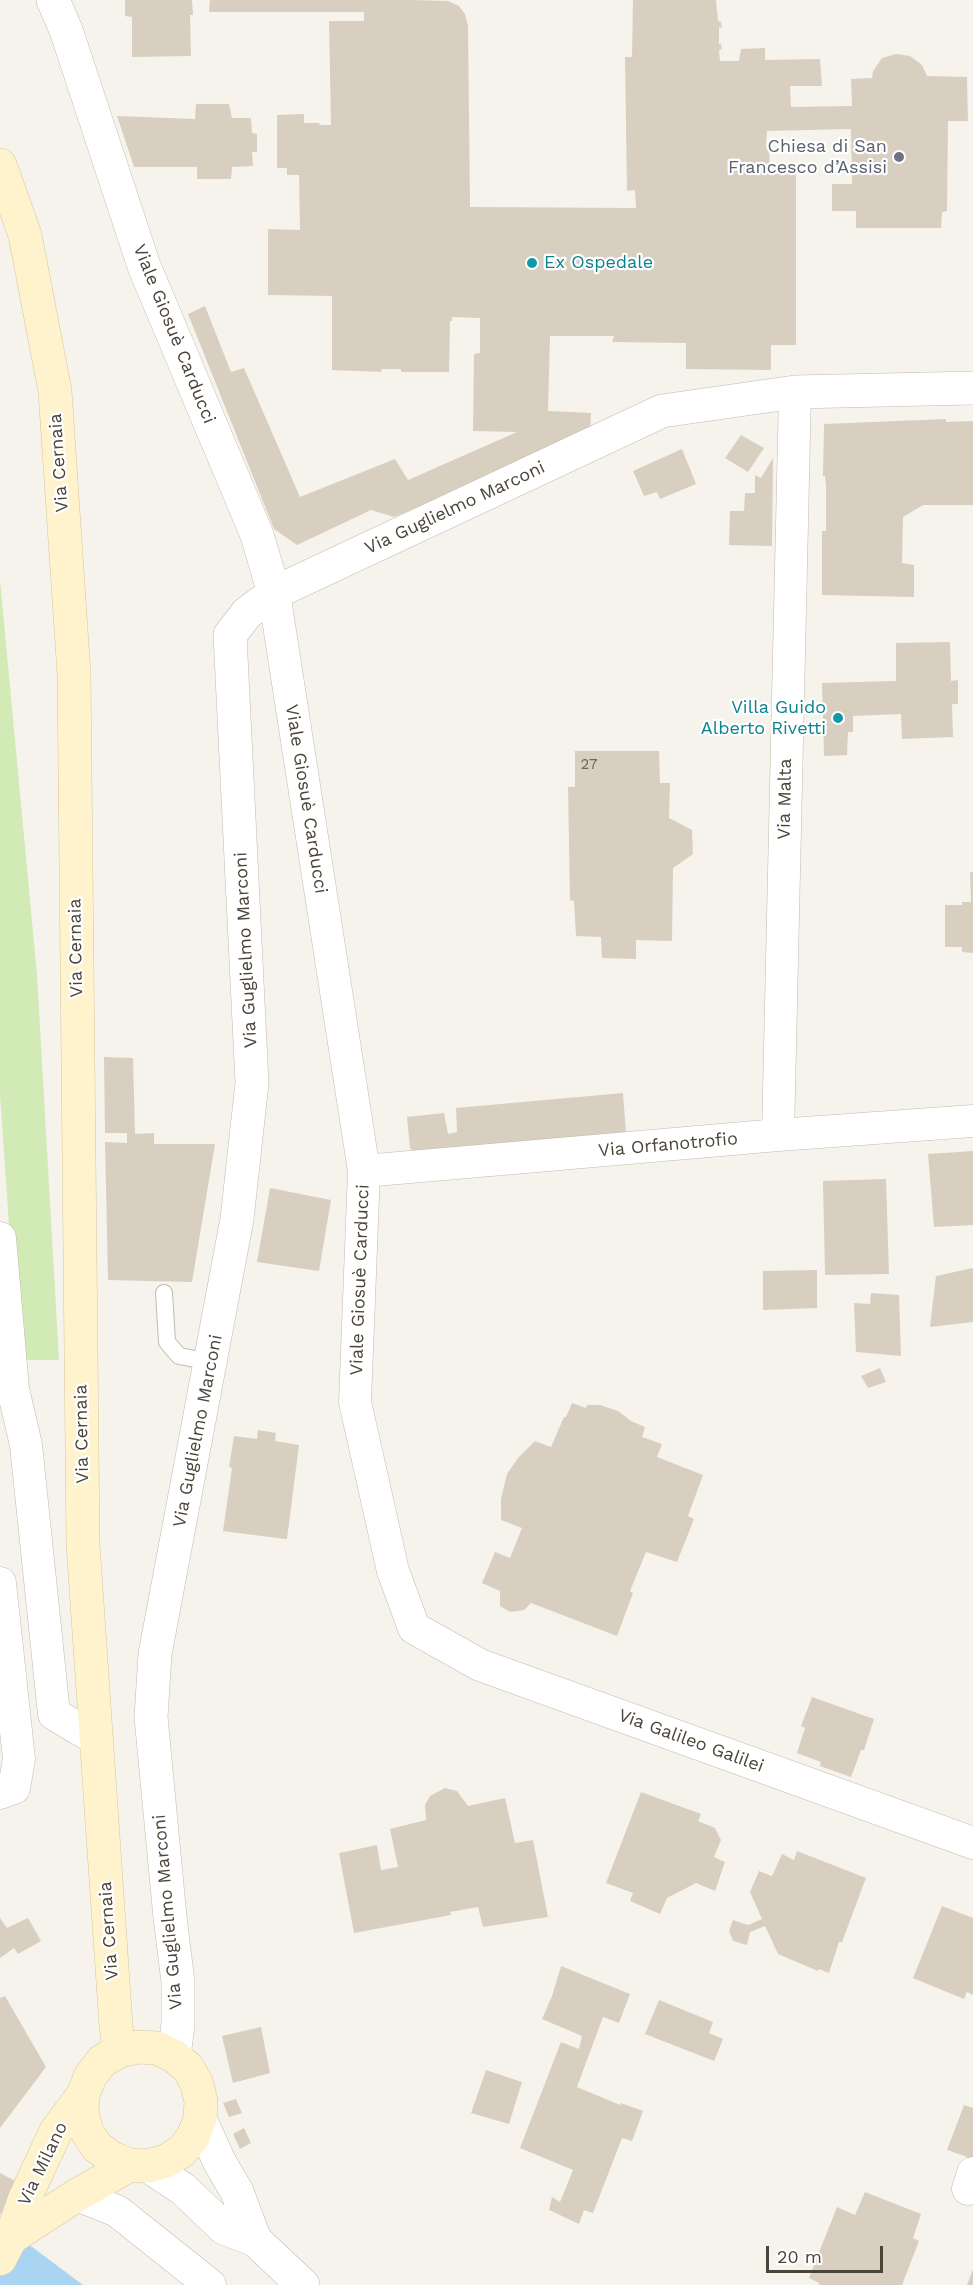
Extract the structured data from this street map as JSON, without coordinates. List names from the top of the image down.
{
  "streets": {
    "main road": ["Via Cernaia", "Via Milano"],
    "street": [
      "Viale Giosuè Carducci",
      "Via Guglielmo Marconi",
      "Via Malta",
      "Via Orfanotrofio",
      "Via Galileo Galilei"
    ]
  },
  "crossings": [
    ["Viale Giosuè Carducci", "Via Guglielmo Marconi"],
    ["Viale Giosuè Carducci", "Via Orfanotrofio"],
    ["Viale Giosuè Carducci", "Via Galileo Galilei"],
    ["Via Cernaia", "Via Guglielmo Marconi"],
    ["Via Cernaia", "Via Milano"],
    ["Via Guglielmo Marconi", "Via Malta"],
    ["Via Guglielmo Marconi", "Via Milano"],
    ["Via Malta", "Via Orfanotrofio"]
  ],
  "places": ["Chiesa di San Francesco d’Assisi", "Ex Ospedale", "Villa Guido Alberto Rivetti"],
  "house_numbers": ["27"],
  "scale_bar": "20 m"
}
